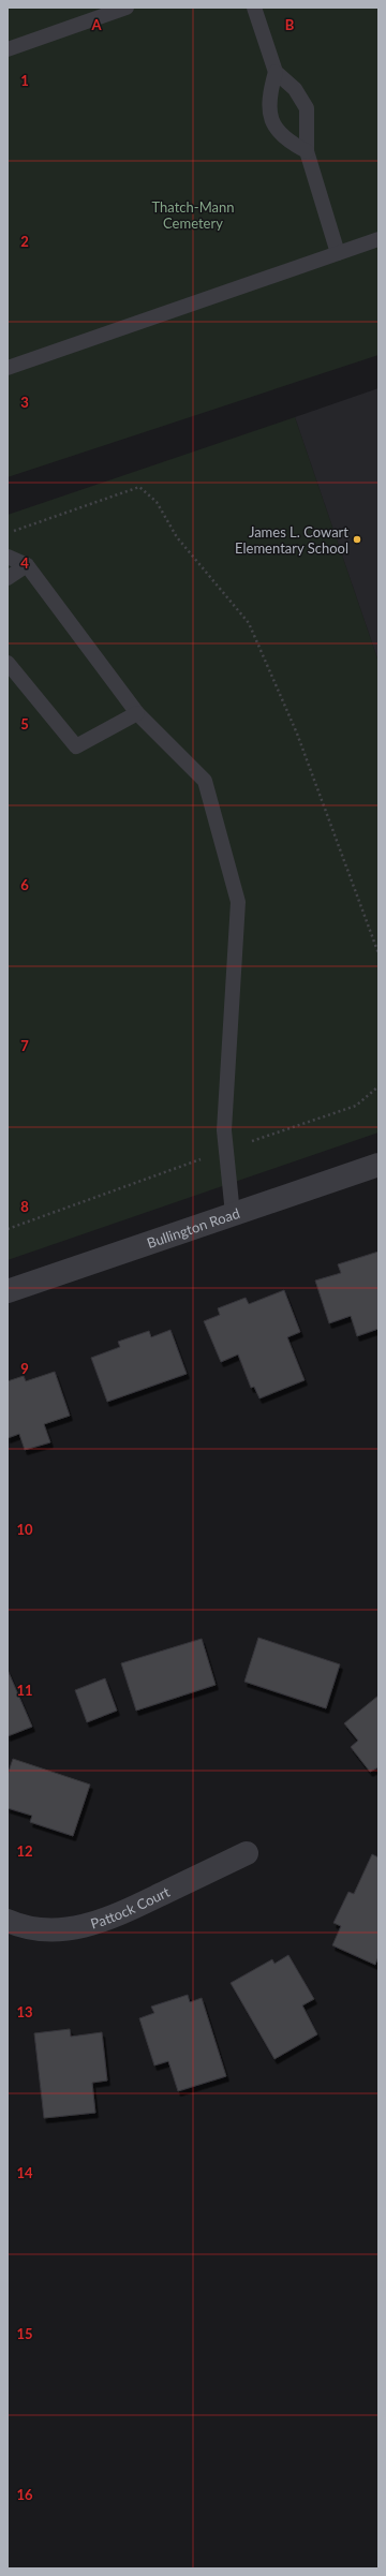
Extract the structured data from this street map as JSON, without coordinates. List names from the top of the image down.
{
  "streets": {
    "street": ["Bullington Road", "Pattock Court"]
  },
  "parks": ["Thatch-Mann Cemetery"],
  "places": ["James L. Cowart Elementary School"],
  "grid": {
    "columns": ["A", "B"],
    "rows": [
      "1",
      "2",
      "3",
      "4",
      "5",
      "6",
      "7",
      "8",
      "9",
      "10",
      "11",
      "12",
      "13",
      "14",
      "15",
      "16"
    ]
  }
}
